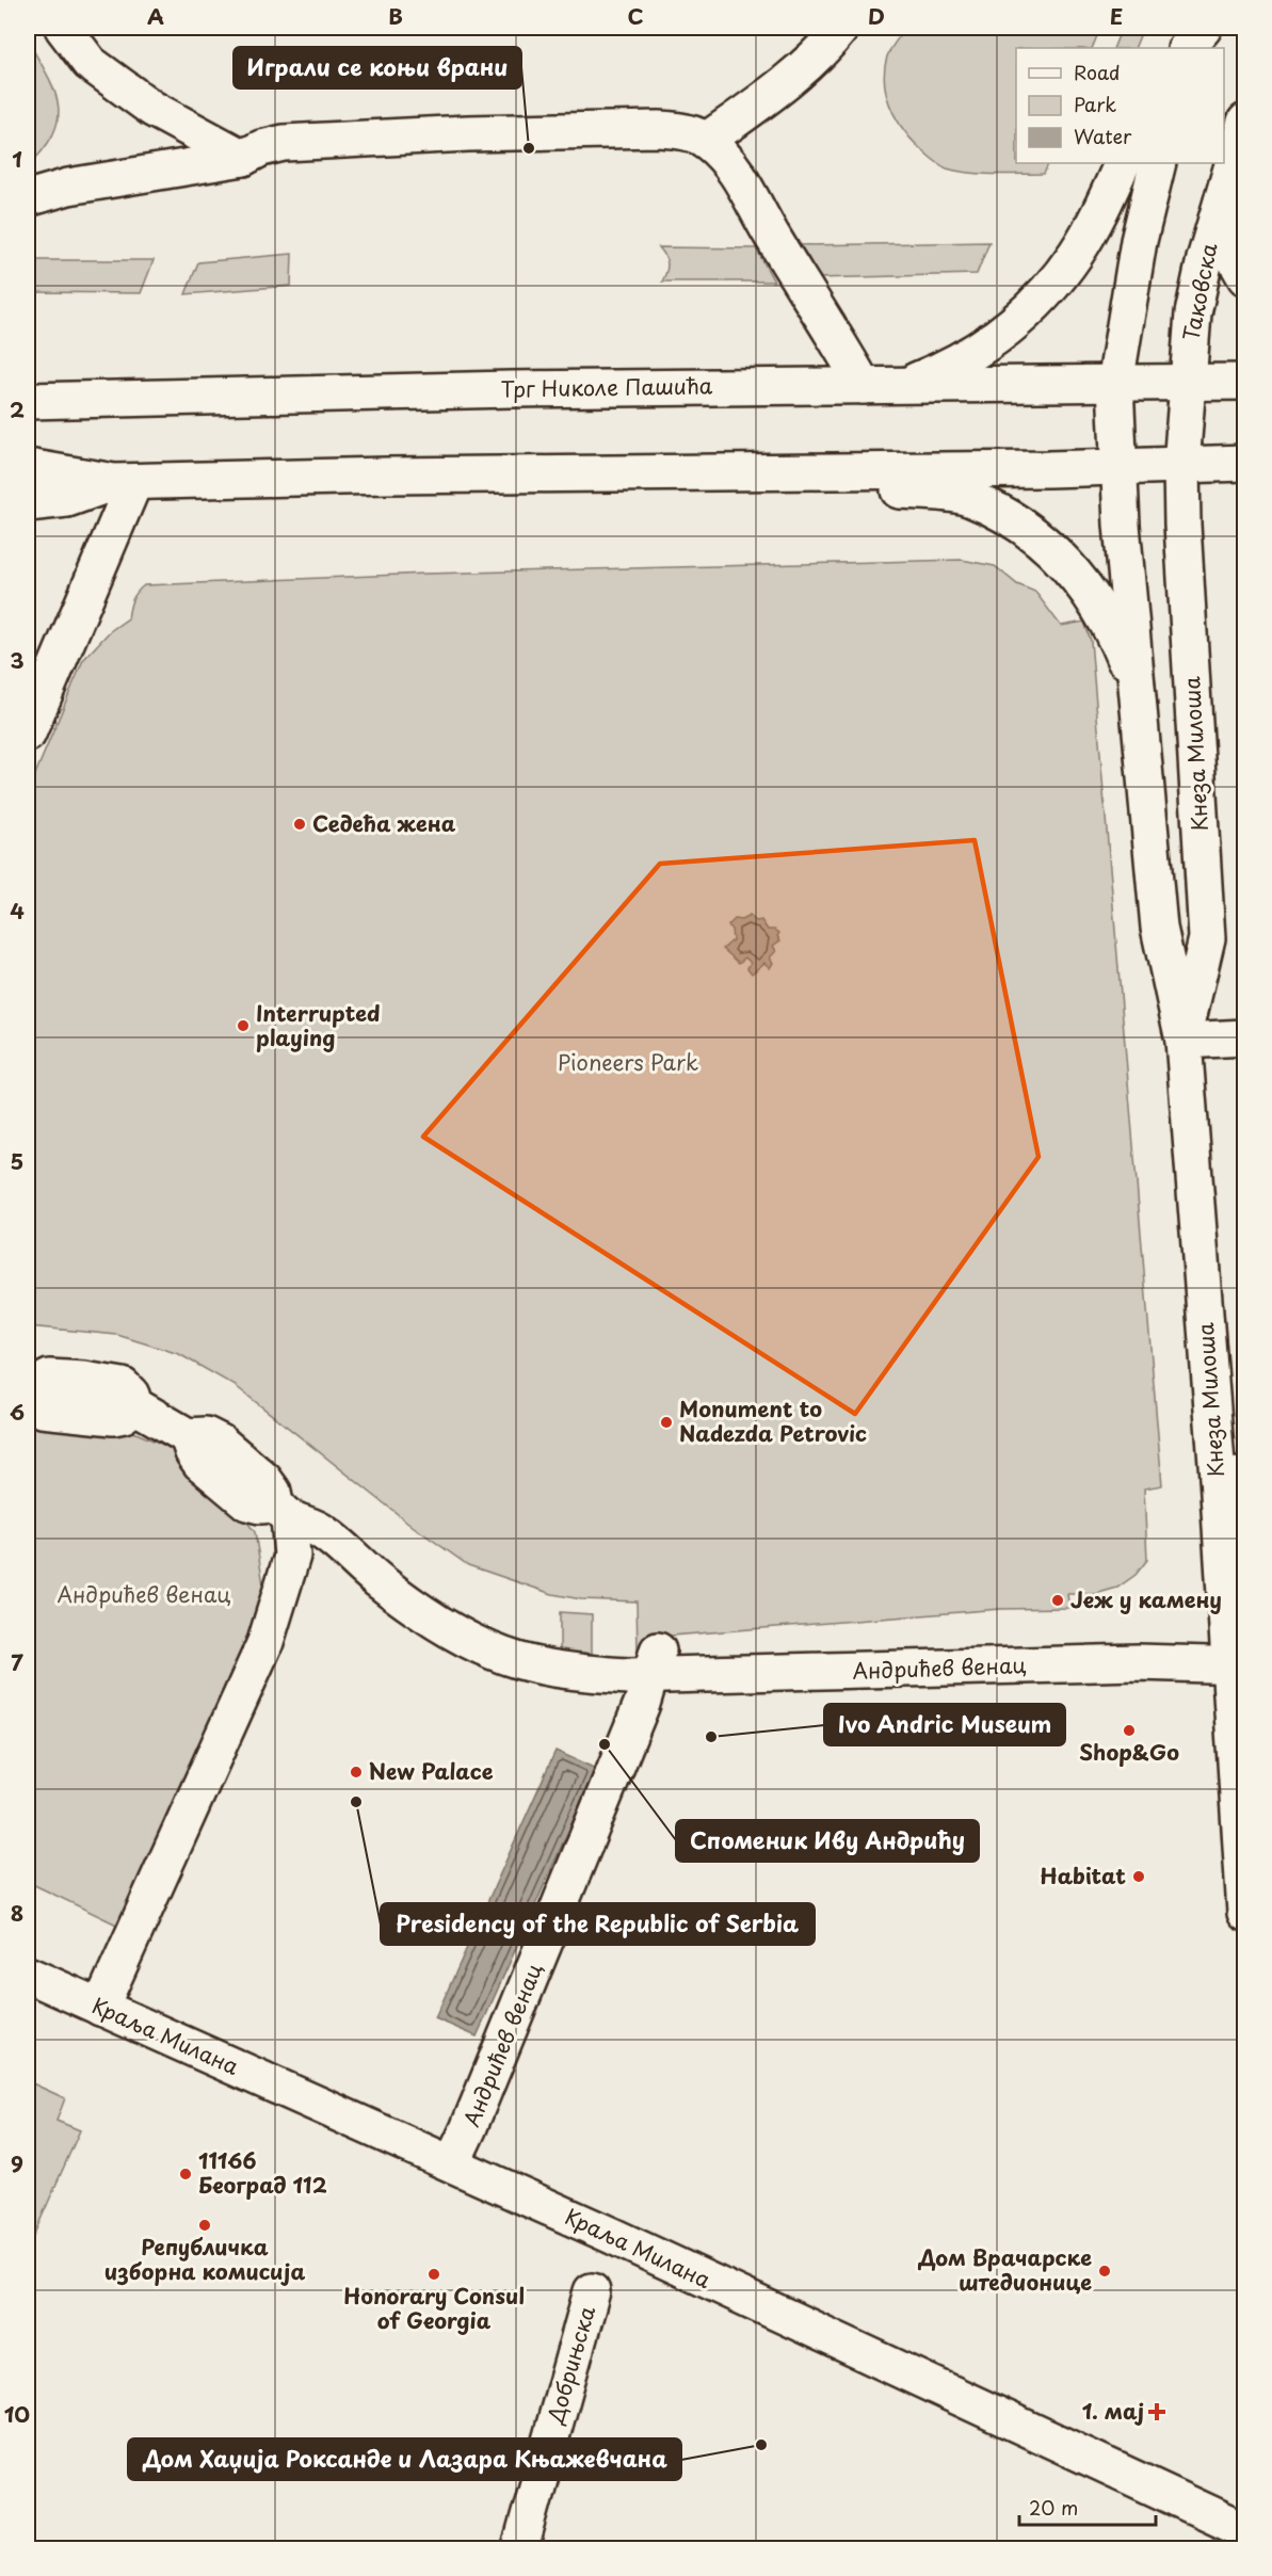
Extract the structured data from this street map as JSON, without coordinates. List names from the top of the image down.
{
  "streets": {
    "main road": [
      "Таковска",
      "Трг Николе Пашића",
      "Кнеза Милоша",
      "Андрићев венац",
      "Краља Милана",
      "Добрињска"
    ]
  },
  "crossings": [
    ["Таковска", "Трг Николе Пашића"],
    ["Таковска", "Кнеза Милоша"],
    ["Кнеза Милоша", "Андрићев венац"],
    ["Андрићев венац", "Краља Милана"]
  ],
  "parks": ["Pioneers Park", "Андрићев венац"],
  "places": {
    "other": [
      "Играли се коњи врани",
      "Седећа жена",
      "Interrupted playing",
      "Monument to Nadezda Petrovic",
      "Јеж у камену",
      "Shop&Go",
      "Ivo Andric Museum",
      "Споменик Иву Андрићу",
      "New Palace",
      "Presidency of the Republic of Serbia",
      "Habitat",
      "11166 Београд 112",
      "Републичка изборна комисија",
      "Дом Врачарске штедионице",
      "Honorary Consul of Georgia",
      "Дом Хаџија Роксанде и Лазара Књажевчана"
    ],
    "health": ["1. мај"]
  },
  "legend": ["Road", "Park", "Water"],
  "scale_bar": "20 m",
  "grid": {
    "columns": [
      "A",
      "B",
      "C",
      "D",
      "E"
    ],
    "rows": [
      "1",
      "2",
      "3",
      "4",
      "5",
      "6",
      "7",
      "8",
      "9",
      "10"
    ]
  }
}
